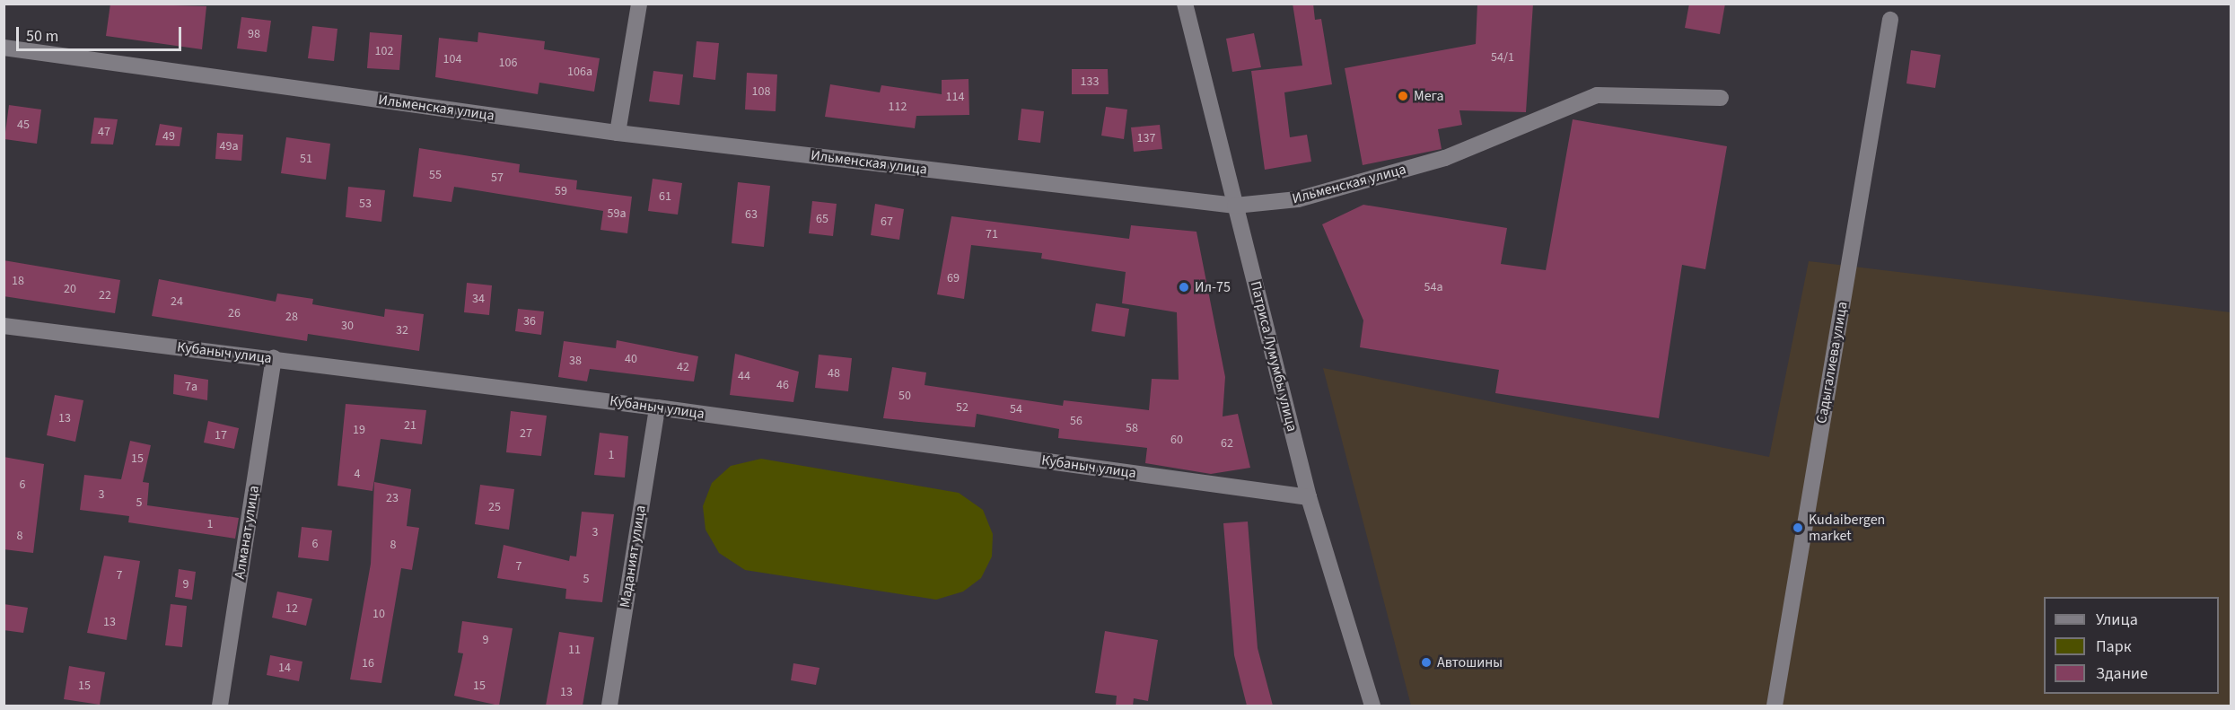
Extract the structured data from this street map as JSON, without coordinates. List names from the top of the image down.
{
  "streets": {
    "street": [
      "Ильменская улица",
      "Кубаныч улица",
      "Патриса Лумумбы улица",
      "Садыгалиева улица",
      "Алманат улица",
      "Маданият улица"
    ]
  },
  "crossings": [
    ["Ильменская улица", "Патриса Лумумбы улица"],
    ["Кубаныч улица", "Патриса Лумумбы улица"],
    ["Кубаныч улица", "Алманат улица"],
    ["Кубаныч улица", "Маданият улица"]
  ],
  "places": [
    "Мега",
    "Ил-75",
    "Kudaibergen market",
    "Автошины"
  ],
  "house_numbers": [
    "98",
    "102",
    "54/1",
    "104",
    "106",
    "106а",
    "133",
    "108",
    "114",
    "112",
    "45",
    "47",
    "49",
    "137",
    "49а",
    "51",
    "55",
    "57",
    "59",
    "61",
    "53",
    "59а",
    "63",
    "65",
    "67",
    "71",
    "69",
    "18",
    "54а",
    "20",
    "22",
    "34",
    "24",
    "26",
    "28",
    "36",
    "30",
    "32",
    "40",
    "38",
    "42",
    "48",
    "44",
    "46",
    "7а",
    "50",
    "52",
    "54",
    "13",
    "56",
    "21",
    "58",
    "19",
    "27",
    "17",
    "60",
    "62",
    "1",
    "15",
    "4",
    "6",
    "3",
    "23",
    "5",
    "25",
    "1",
    "3",
    "8",
    "6",
    "8",
    "7",
    "7",
    "5",
    "9",
    "12",
    "10",
    "13",
    "9",
    "11",
    "16",
    "14",
    "15",
    "15",
    "13"
  ],
  "legend": ["Улица", "Парк", "Здание"],
  "scale_bar": "50 m"
}
